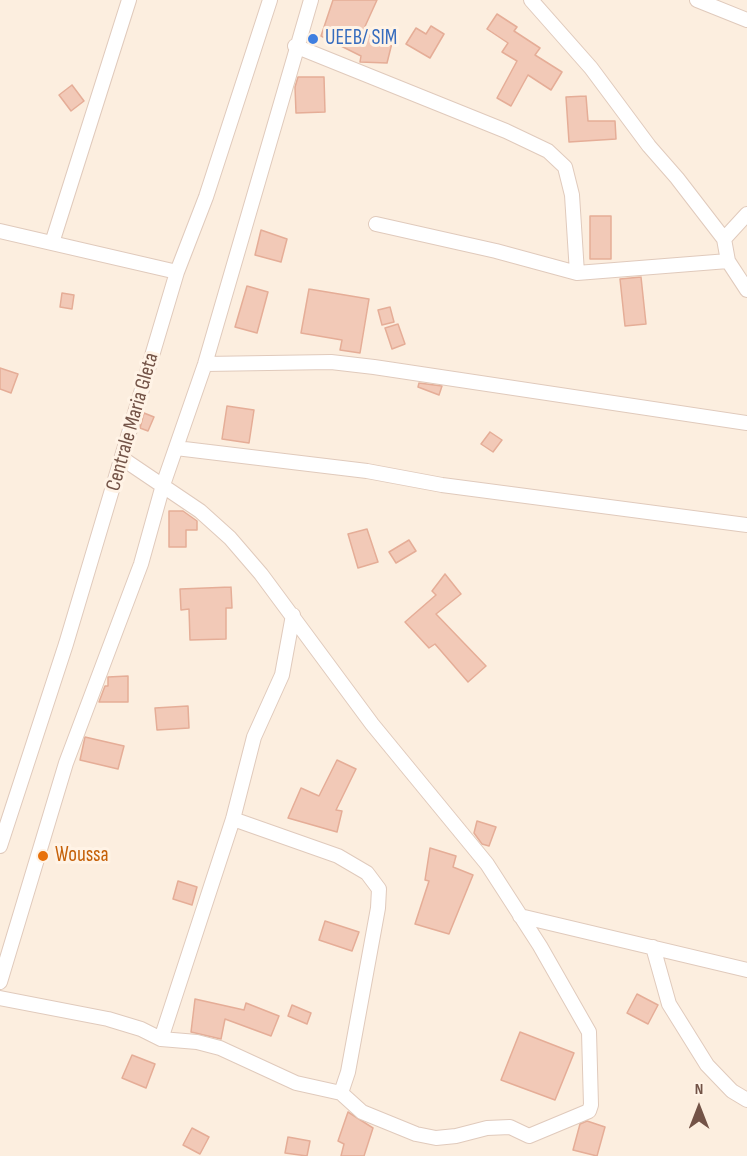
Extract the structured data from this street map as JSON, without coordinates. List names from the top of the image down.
{
  "streets": {
    "street": ["Centrale Maria Gleta"]
  },
  "places": ["UEEB/ SIM", "Woussa"],
  "north": "top"
}
